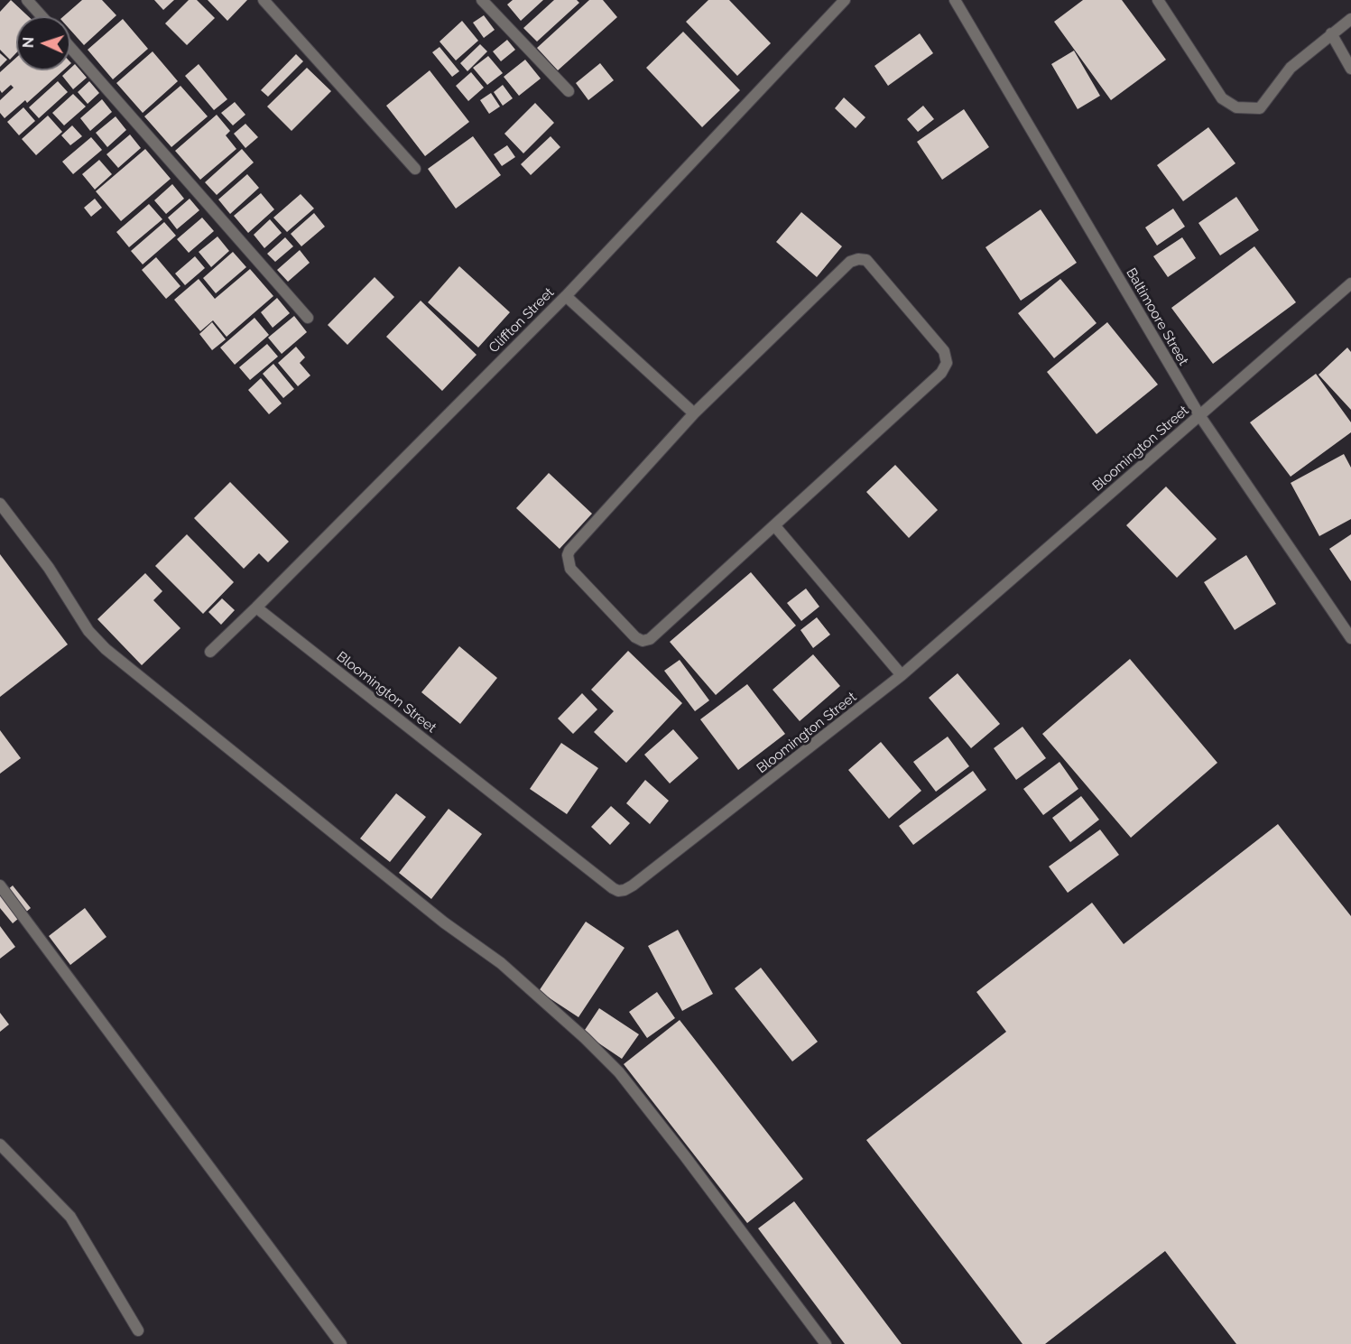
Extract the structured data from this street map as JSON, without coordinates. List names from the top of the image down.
{
  "streets": {
    "street": ["Baltimoore Street", "Cliffton Street", "Bloomington Street"]
  },
  "crossings": [
    ["Baltimoore Street", "Bloomington Street"],
    ["Cliffton Street", "Bloomington Street"]
  ],
  "north": "left"
}
